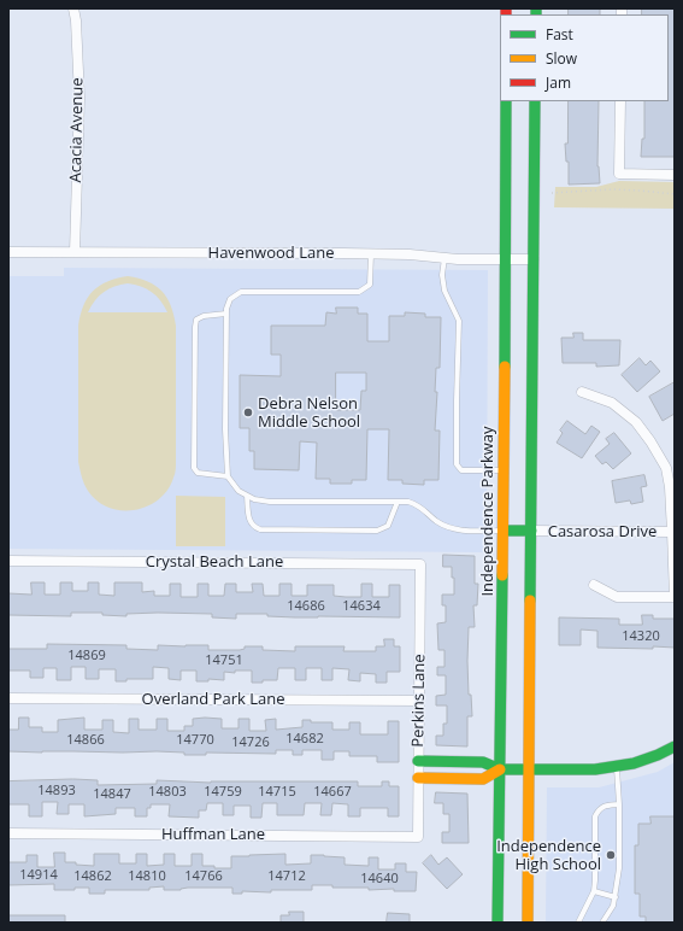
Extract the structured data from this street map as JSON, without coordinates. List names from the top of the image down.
{
  "streets": {
    "main road": ["Independence Parkway"],
    "street": [
      "Acacia Avenue",
      "Havenwood Lane",
      "Casarosa Drive",
      "Crystal Beach Lane",
      "Overland Park Lane",
      "Perkins Lane",
      "Huffman Lane"
    ]
  },
  "crossings": [
    ["Acacia Avenue", "Havenwood Lane"],
    ["Havenwood Lane", "Independence Parkway"],
    ["Crystal Beach Lane", "Perkins Lane"],
    ["Overland Park Lane", "Perkins Lane"],
    ["Perkins Lane", "Huffman Lane"]
  ],
  "places": ["Debra Nelson Middle School", "Independence High School"],
  "house_numbers": [
    "14686",
    "14634",
    "14320",
    "14869",
    "14751",
    "14682",
    "14866",
    "14770",
    "14726",
    "14893",
    "14803",
    "14759",
    "14715",
    "14667",
    "14847",
    "14914",
    "14862",
    "14810",
    "14766",
    "14712",
    "14640"
  ],
  "legend": ["Fast", "Slow", "Jam"]
}
